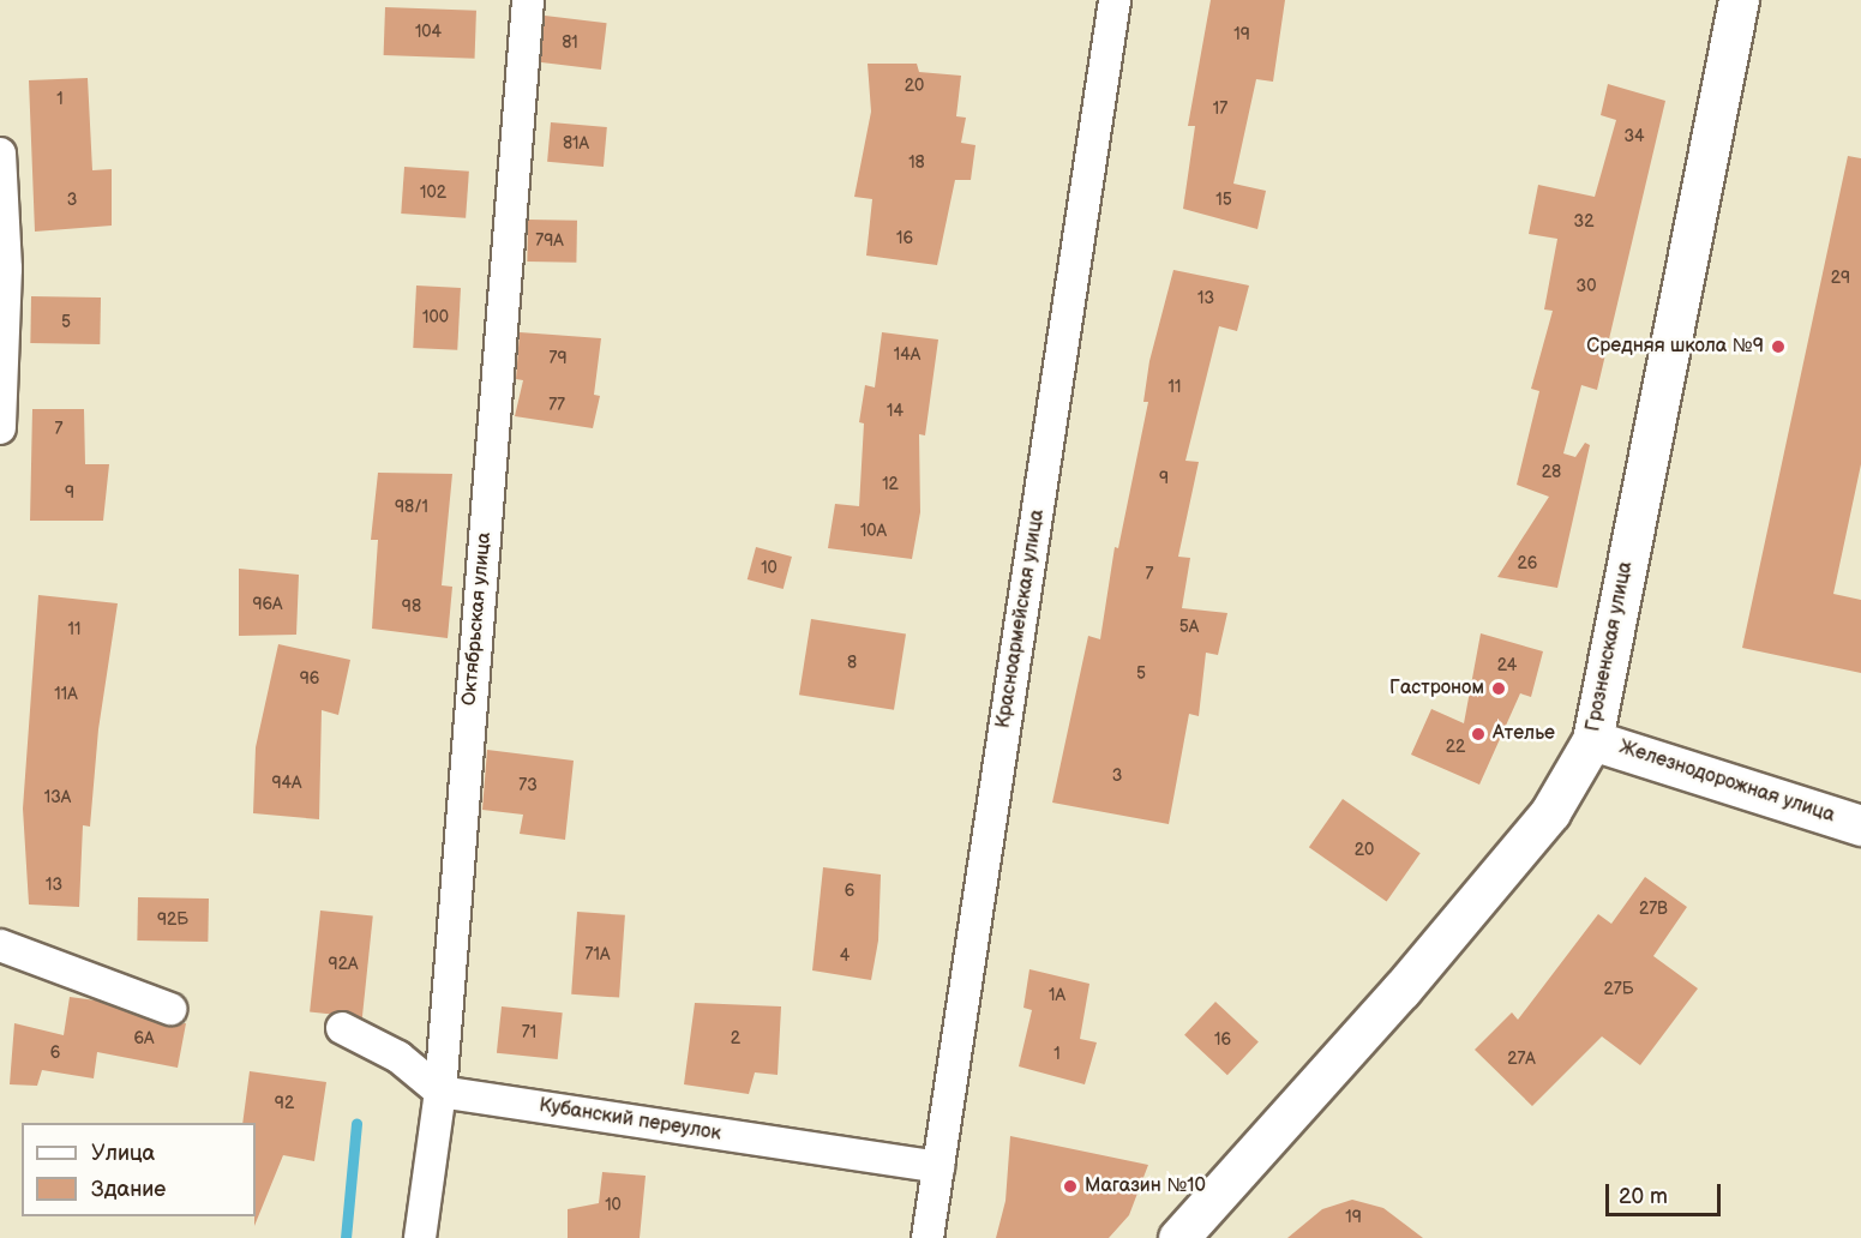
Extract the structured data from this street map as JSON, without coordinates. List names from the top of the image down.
{
  "streets": {
    "main road": ["Грозненская улица", "Железнодорожная улица"],
    "street": ["Октябрьская улица", "Красноармейская улица", "Кубанский переулок"]
  },
  "crossings": [
    ["Октябрьская улица", "Кубанский переулок"],
    ["Красноармейская улица", "Кубанский переулок"],
    ["Грозненская улица", "Железнодорожная улица"]
  ],
  "places": [
    "Средняя школа №9",
    "Гастроном",
    "Ателье",
    "Магазин №10"
  ],
  "house_numbers": [
    "104",
    "19",
    "81",
    "20",
    "1",
    "17",
    "34",
    "81А",
    "18",
    "102",
    "3",
    "15",
    "32",
    "16",
    "79А",
    "29",
    "30",
    "13",
    "100",
    "5",
    "14А",
    "79",
    "11",
    "77",
    "14",
    "7",
    "28",
    "9",
    "12",
    "9",
    "98/1",
    "10А",
    "26",
    "10",
    "7",
    "96А",
    "98",
    "5А",
    "11",
    "8",
    "24",
    "5",
    "96",
    "11А",
    "22",
    "3",
    "94А",
    "73",
    "13А",
    "20",
    "13",
    "6",
    "27В",
    "92Б",
    "71А",
    "4",
    "92А",
    "27Б",
    "1А",
    "71",
    "6А",
    "2",
    "16",
    "6",
    "1",
    "27А",
    "92",
    "10",
    "19"
  ],
  "legend": ["Улица", "Здание"],
  "scale_bar": "20 m"
}
